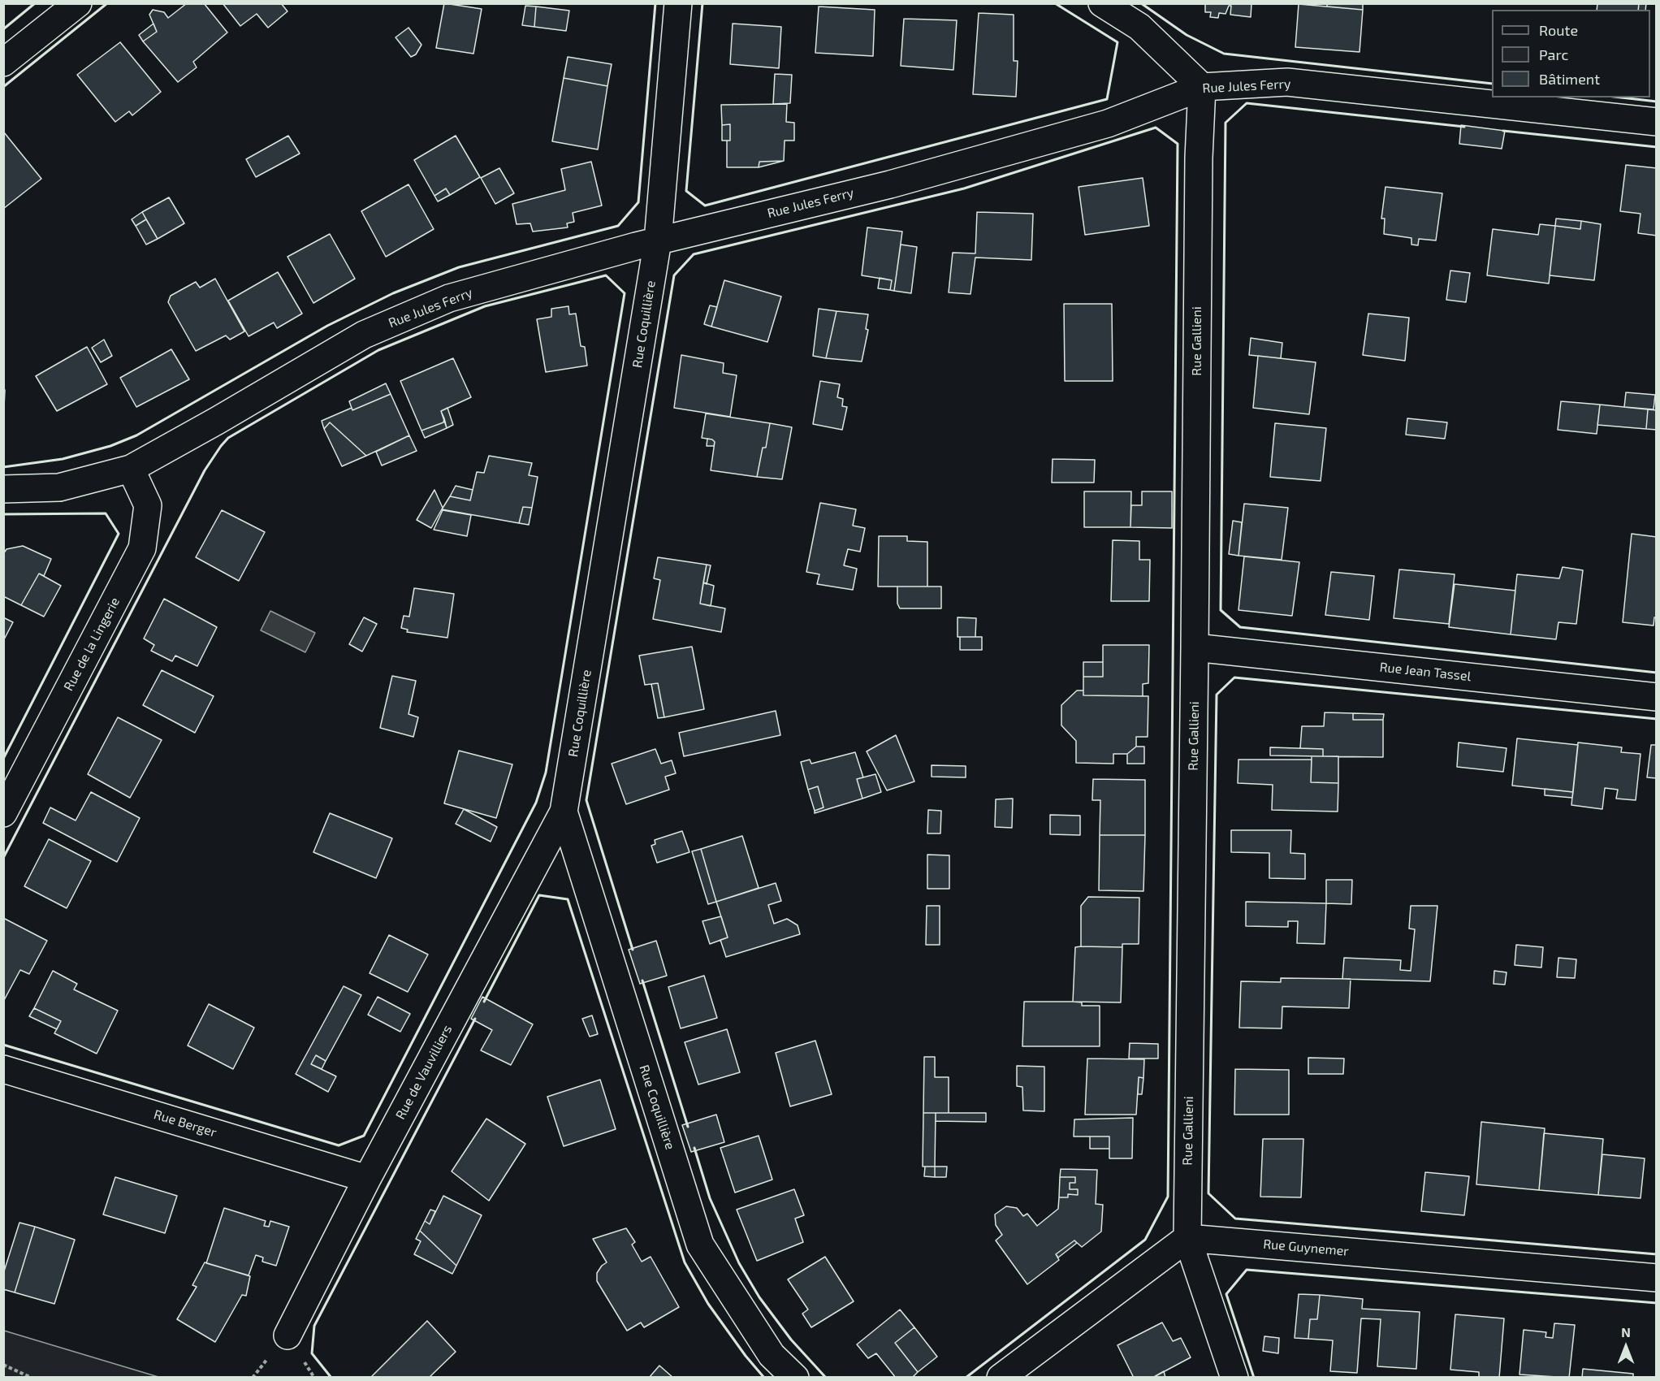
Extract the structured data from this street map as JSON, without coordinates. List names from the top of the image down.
{
  "streets": {
    "street": [
      "Rue Jules Ferry",
      "Rue Coquillière",
      "Rue Gallieni",
      "Rue de la Lingerie",
      "Rue Jean Tassel",
      "Rue de Vauvilliers",
      "Rue Berger",
      "Rue Guynemer"
    ]
  },
  "crossings": [
    ["Rue Jules Ferry", "Rue Coquillière"],
    ["Rue Jules Ferry", "Rue Gallieni"],
    ["Rue Jules Ferry", "Rue de la Lingerie"],
    ["Rue Coquillière", "Rue de Vauvilliers"],
    ["Rue Gallieni", "Rue Jean Tassel"],
    ["Rue Gallieni", "Rue Guynemer"],
    ["Rue de Vauvilliers", "Rue Berger"]
  ],
  "legend": ["Route", "Parc", "Bâtiment"],
  "north": "top"
}
